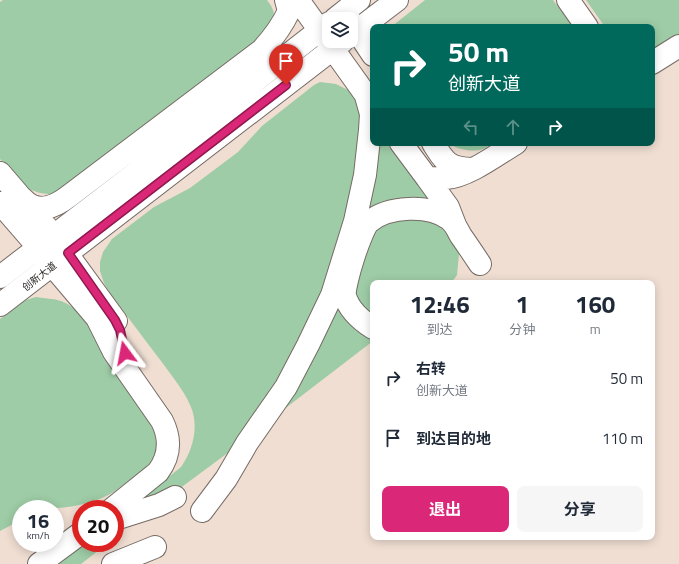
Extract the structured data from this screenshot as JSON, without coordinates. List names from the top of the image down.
{
  "streets": {
    "street": ["创新大道"]
  },
  "page": {
    "turn": ["50 m", "创新大道"],
    "eta": [
      "12:46",
      "到达",
      "1",
      "分钟",
      "160",
      "m"
    ],
    "list": [
      {
        "name": "右转",
        "note": "创新大道",
        "value": "50 m"
      },
      {
        "name": "到达目的地",
        "value": "110 m"
      }
    ],
    "buttons": ["退出", "分享"],
    "speed": "16 km/h",
    "limit": "20"
  }
}
